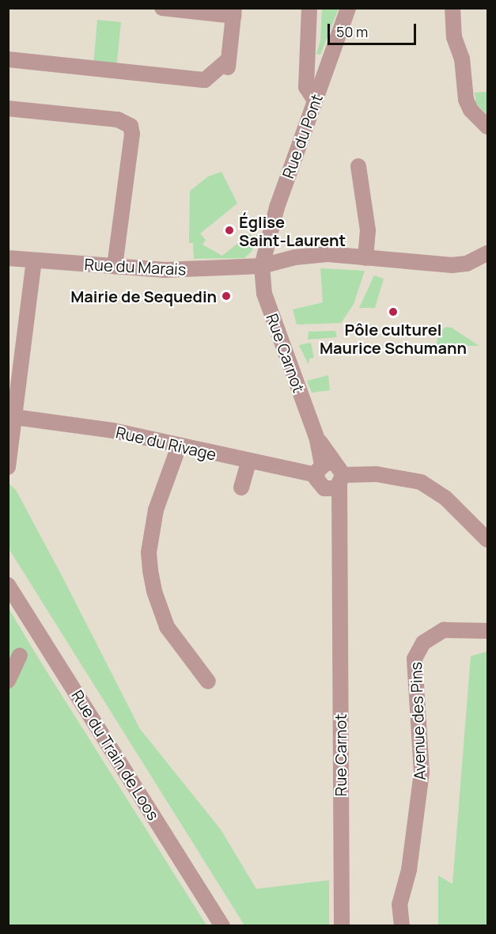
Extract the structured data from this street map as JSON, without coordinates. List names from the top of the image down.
{
  "streets": {
    "street": [
      "Rue du Pont",
      "Rue du Marais",
      "Rue Carnot",
      "Rue du Rivage",
      "Avenue des Pins",
      "Rue du Train de Loos"
    ]
  },
  "crossings": [
    ["Rue du Pont", "Rue du Marais"],
    ["Rue du Pont", "Rue Carnot"],
    ["Rue du Marais", "Rue Carnot"],
    ["Rue Carnot", "Rue du Rivage"]
  ],
  "places": ["Église Saint-Laurent", "Mairie de Sequedin", "Pôle culturel Maurice Schumann"],
  "scale_bar": "50 m"
}
